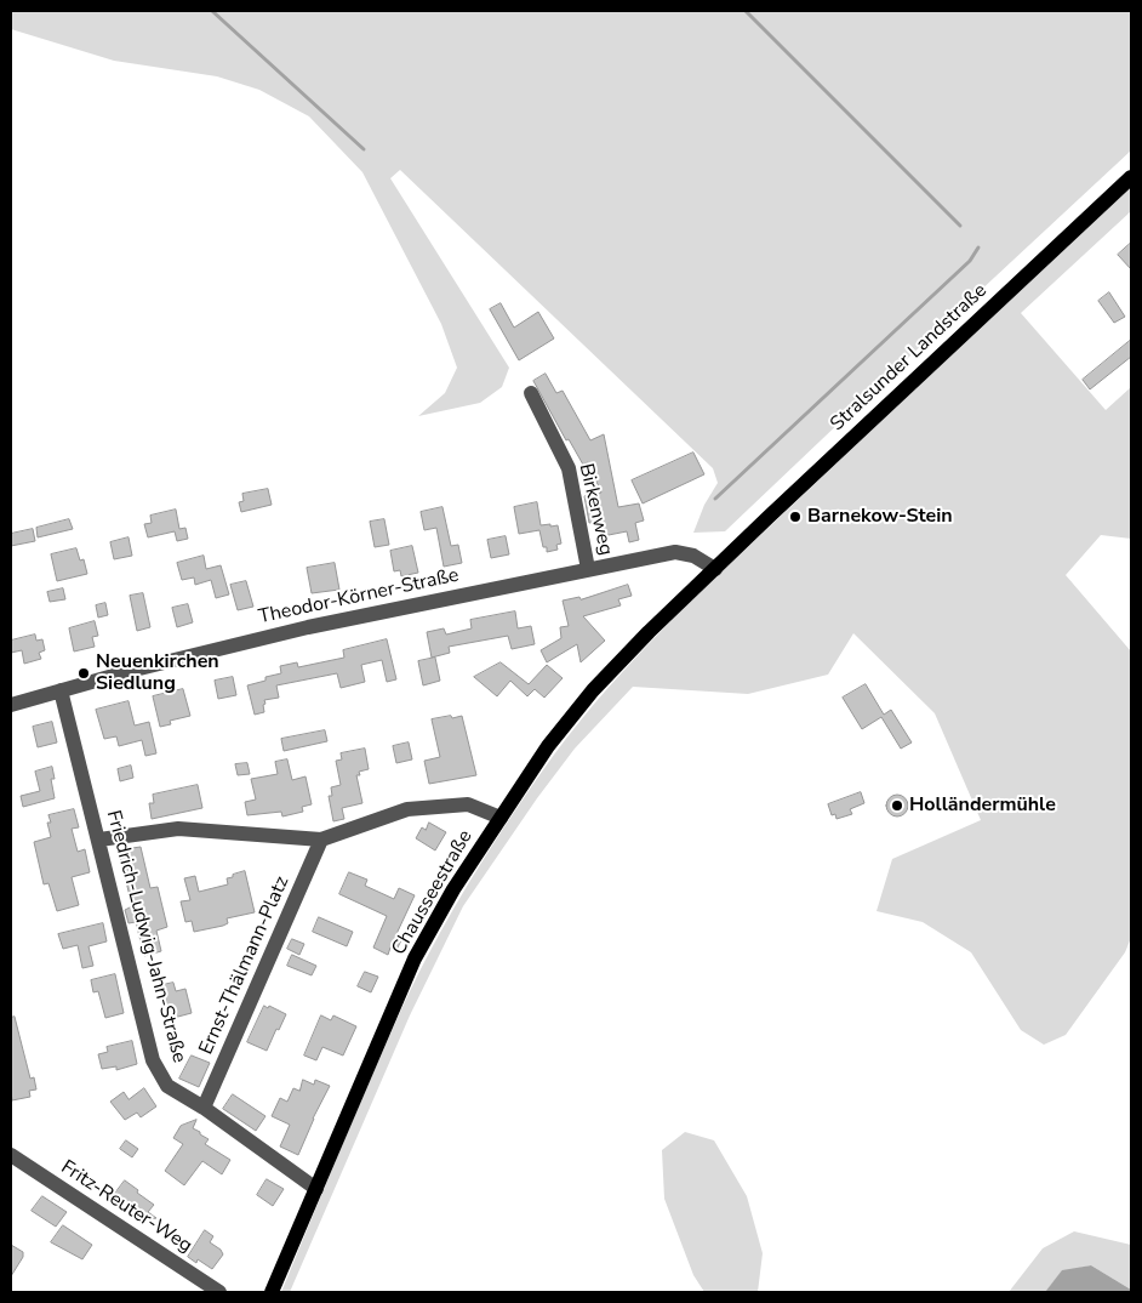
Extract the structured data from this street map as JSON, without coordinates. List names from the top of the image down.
{
  "streets": {
    "main road": ["Stralsunder Landstraße", "Chausseestraße"],
    "street": [
      "Birkenweg",
      "Theodor-Körner-Straße",
      "Friedrich-Ludwig-Jahn-Straße",
      "Ernst-Thälmann-Platz",
      "Fritz-Reuter-Weg"
    ]
  },
  "crossings": [
    ["Stralsunder Landstraße", "Theodor-Körner-Straße"],
    ["Stralsunder Landstraße", "Chausseestraße"],
    ["Birkenweg", "Theodor-Körner-Straße"],
    ["Theodor-Körner-Straße", "Chausseestraße"],
    ["Theodor-Körner-Straße", "Friedrich-Ludwig-Jahn-Straße"],
    ["Chausseestraße", "Friedrich-Ludwig-Jahn-Straße"],
    ["Friedrich-Ludwig-Jahn-Straße", "Ernst-Thälmann-Platz"]
  ],
  "places": ["Barnekow-Stein", "Neuenkirchen Siedlung", "Holländermühle"]
}
